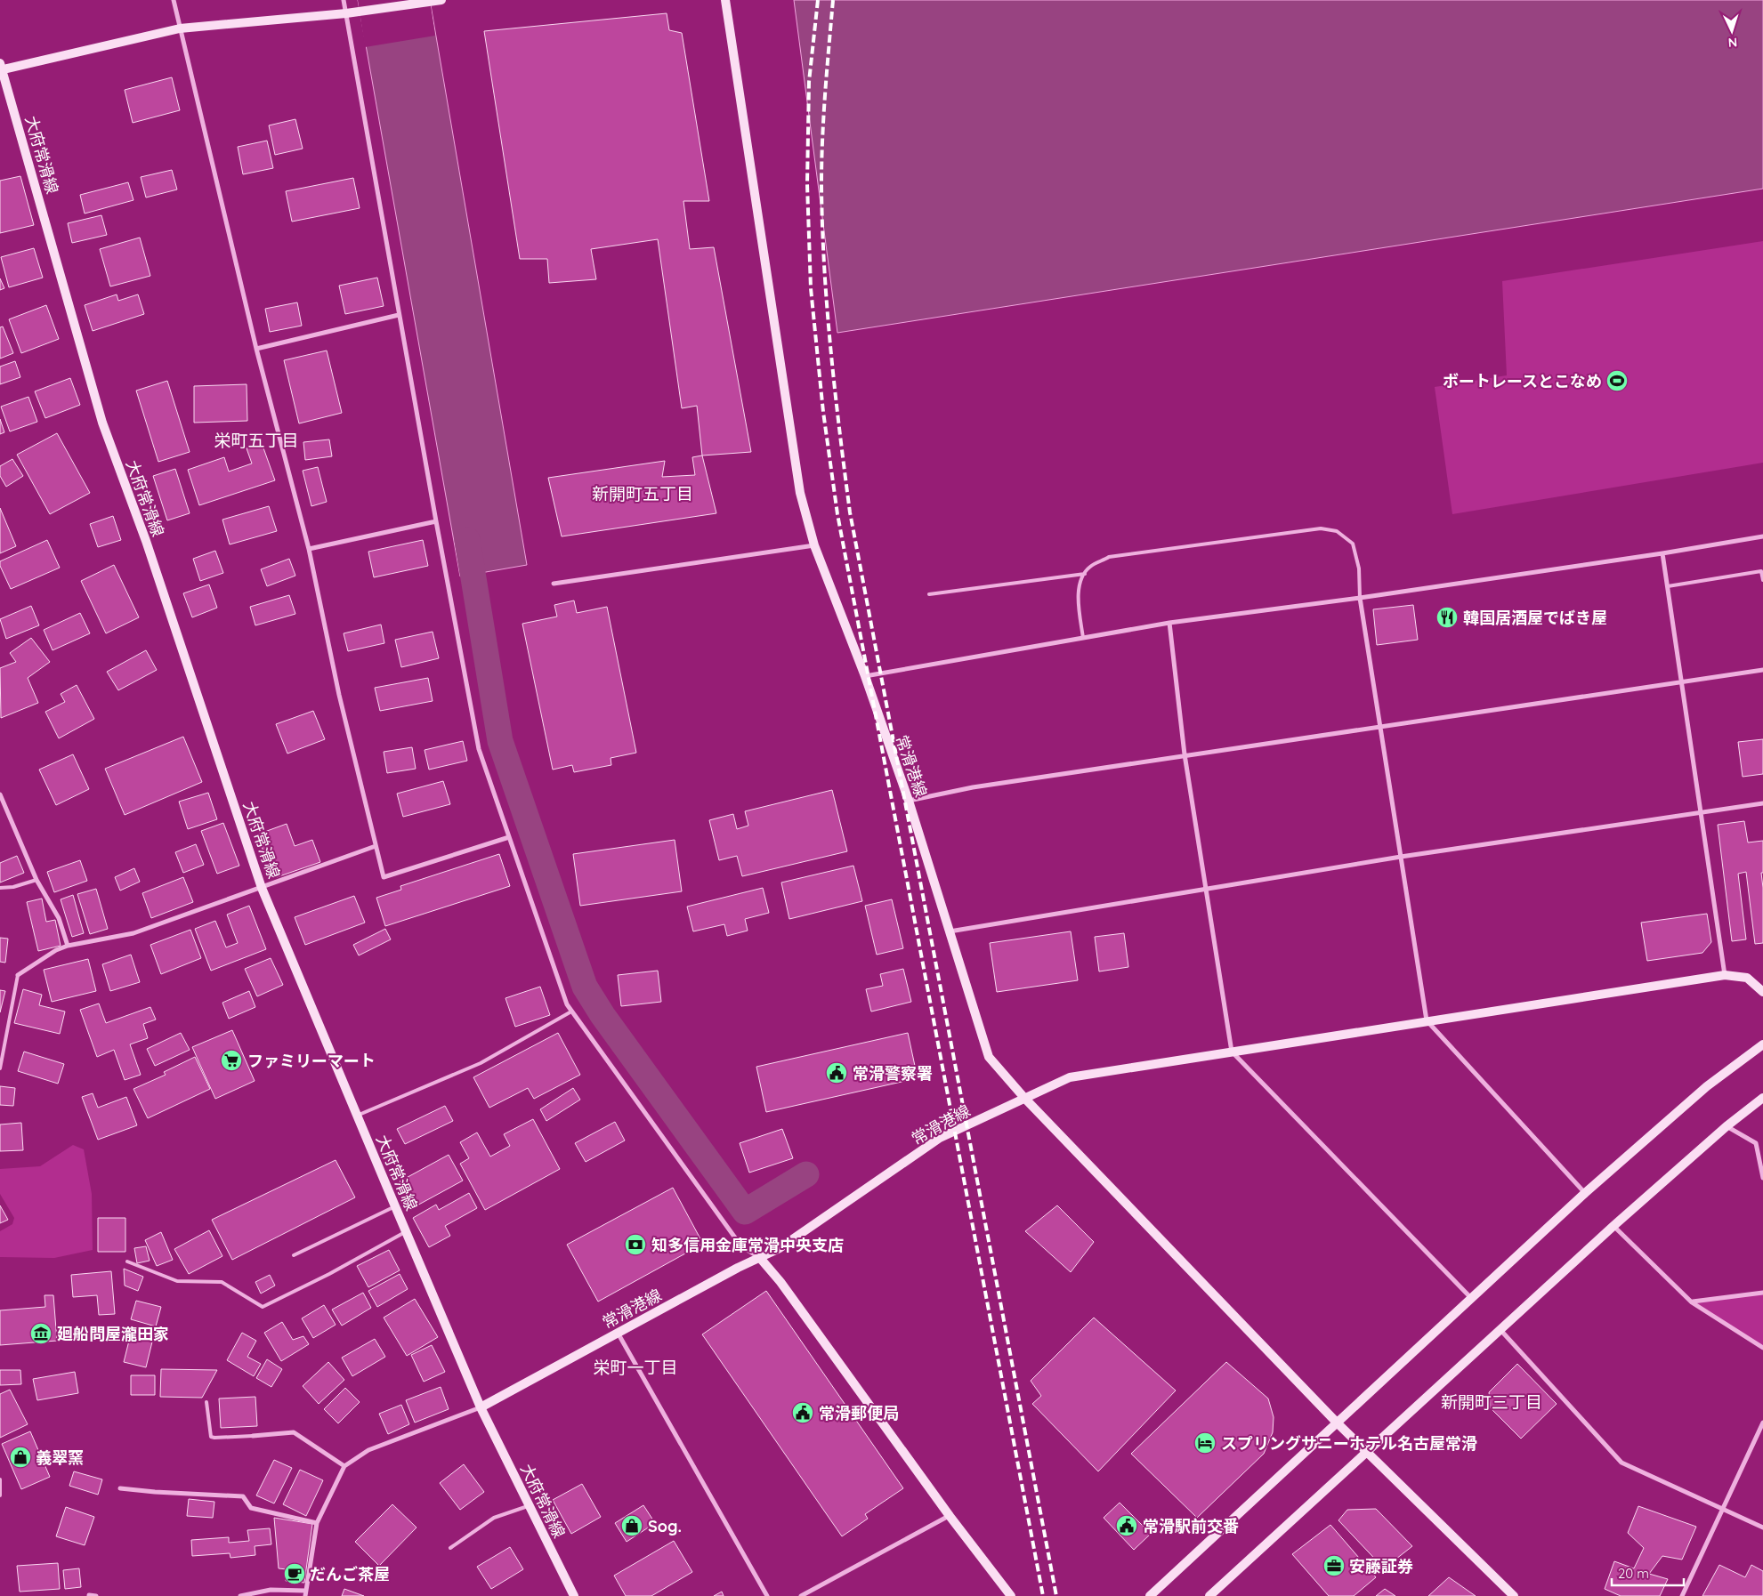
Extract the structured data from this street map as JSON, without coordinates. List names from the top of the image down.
{
  "streets": {
    "street": ["大府常滑線", "常滑港線"]
  },
  "crossings": [
    ["大府常滑線", "常滑港線"]
  ],
  "districts": [
    "栄町五丁目",
    "新開町五丁目",
    "栄町一丁目",
    "新開町三丁目"
  ],
  "places": {
    "sports": ["ボートレースとこなめ"],
    "restaurant": ["韓国居酒屋でばき屋"],
    "supermarket": ["ファミリーマート"],
    "public building": ["常滑警察署", "常滑郵便局", "常滑駅前交番"],
    "bank": ["知多信用金庫常滑中央支店"],
    "museum": ["廻船問屋瀧田家"],
    "hotel": ["スプリングサニーホテル名古屋常滑"],
    "shop": ["義翠窯", "Sog."],
    "office": ["安藤証券"],
    "cafe": ["だんご茶屋"]
  },
  "scale_bar": "20 m",
  "north": "bottom"
}
